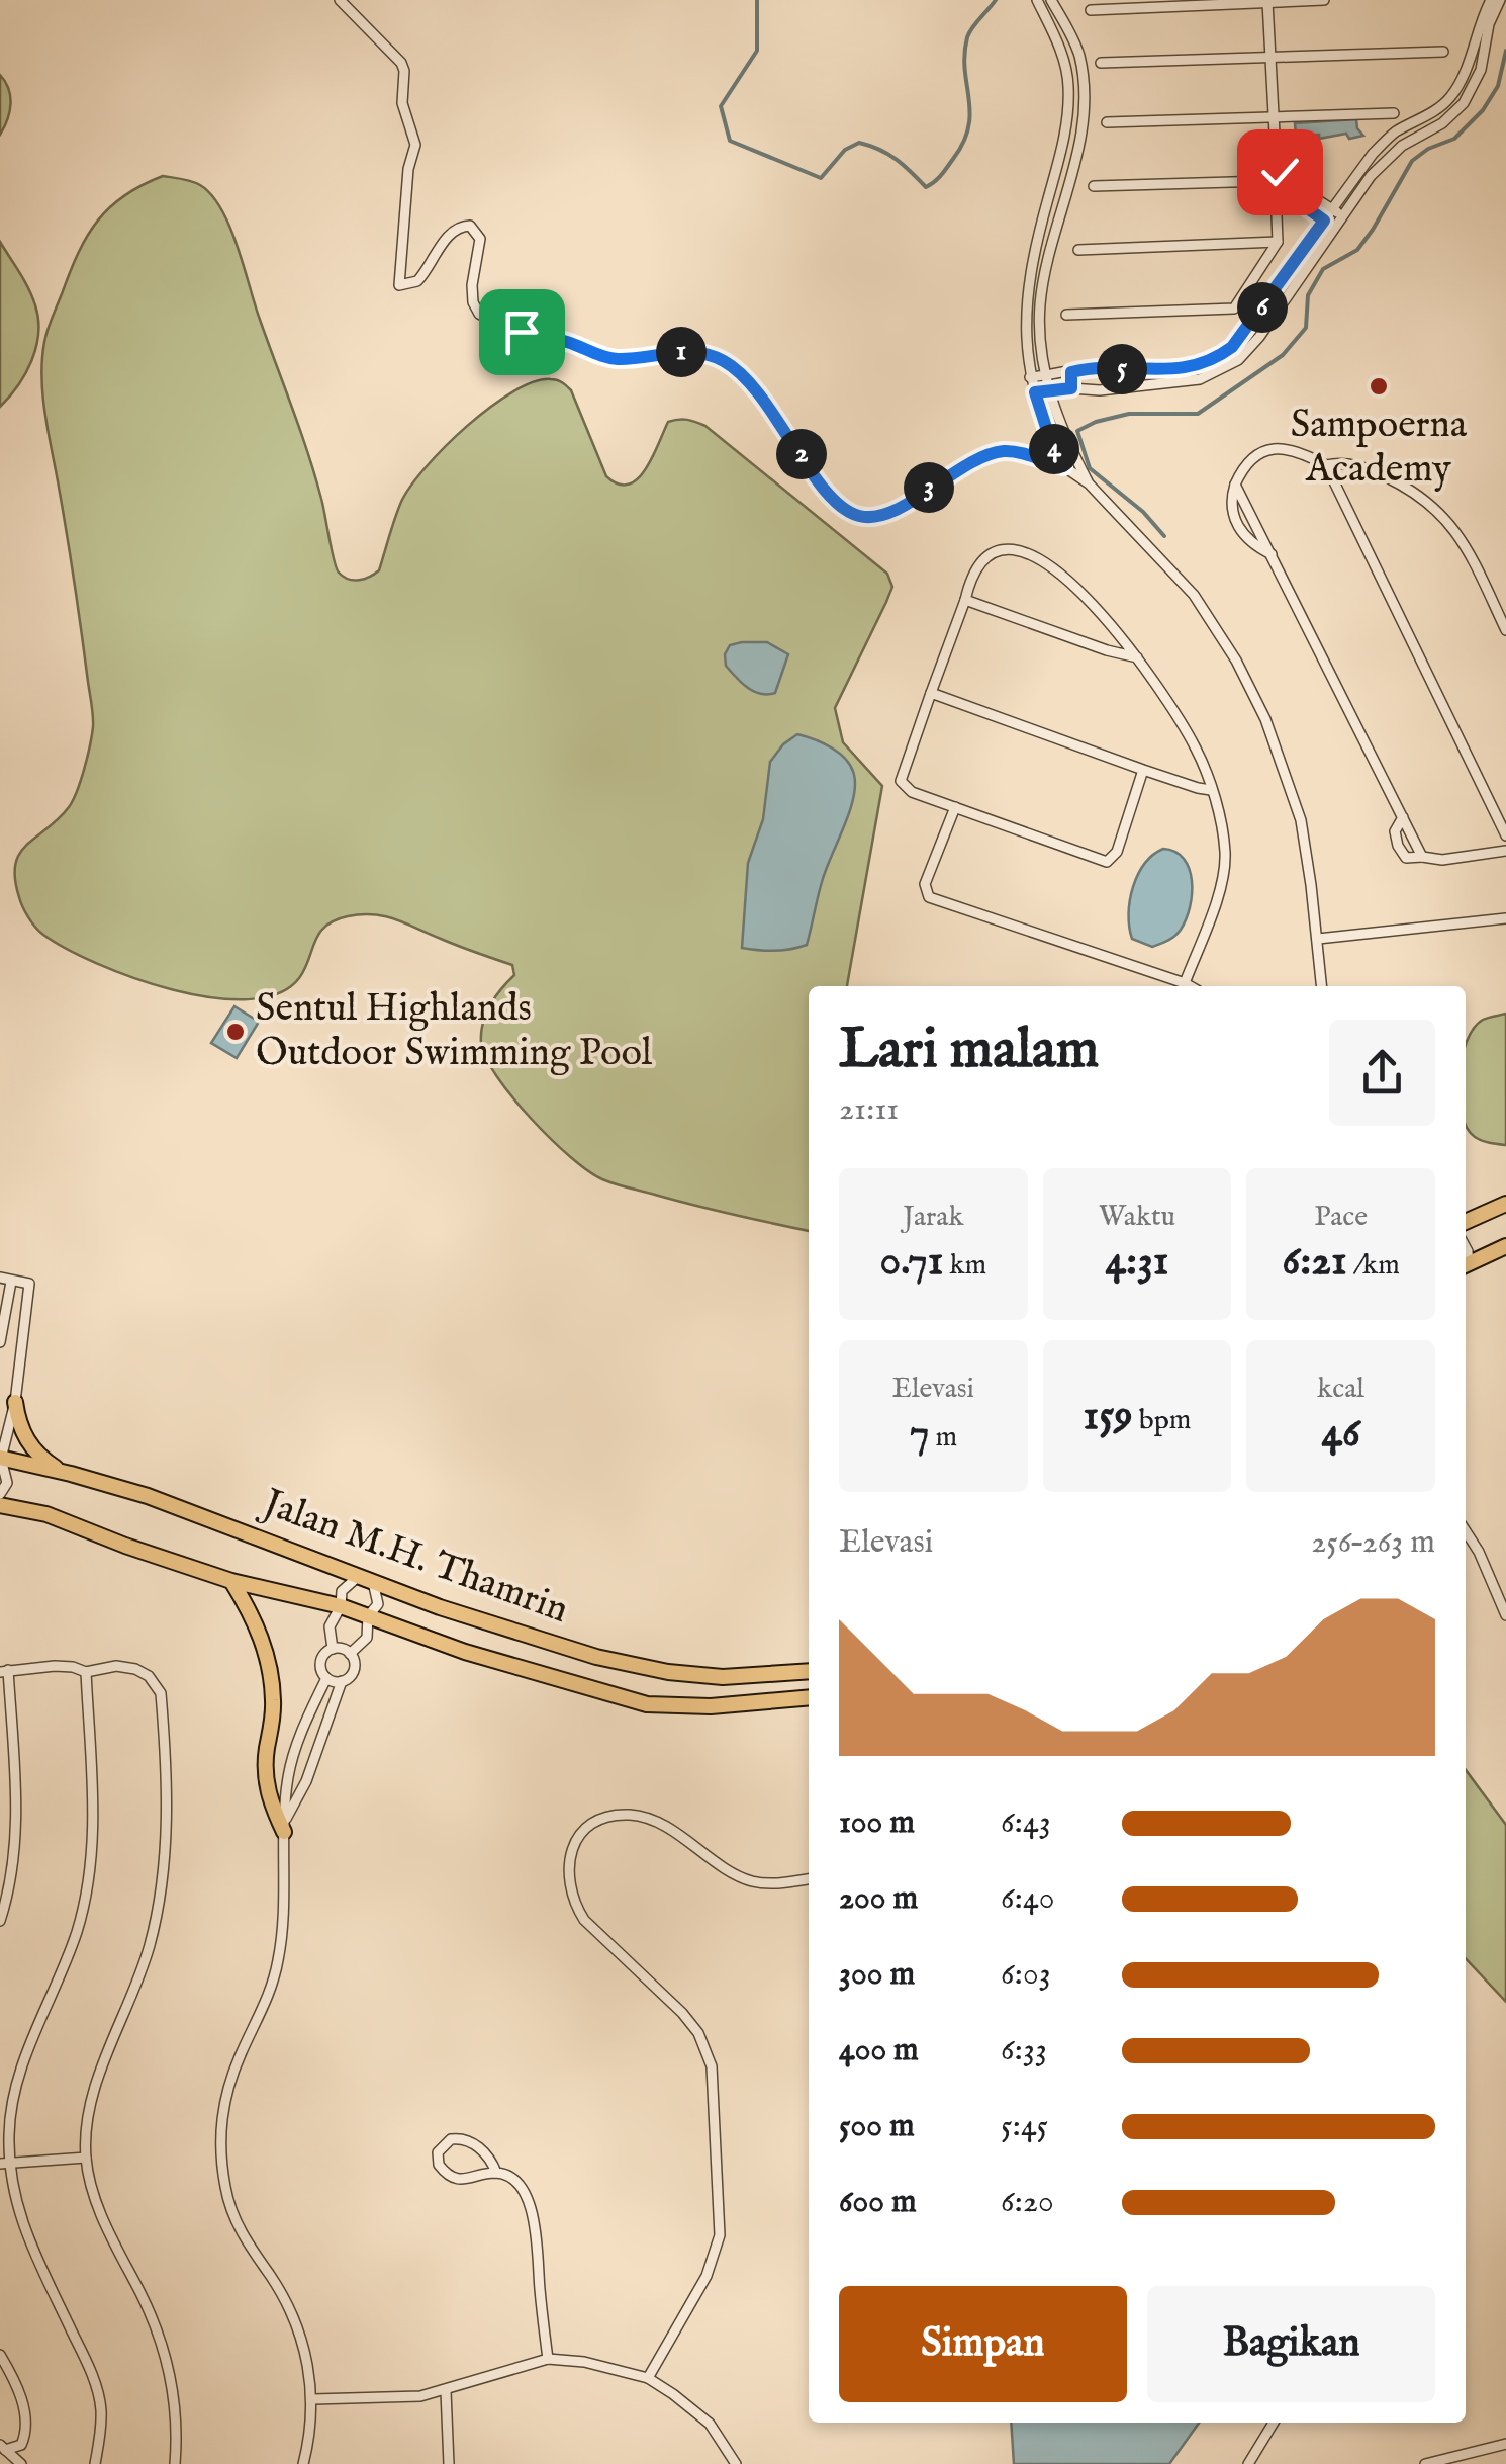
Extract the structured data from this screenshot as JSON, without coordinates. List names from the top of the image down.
{
  "streets": {
    "main road": ["Jalan M.H. Thamrin"]
  },
  "places": ["Sampoerna Academy", "Sentul Highlands Outdoor Swimming Pool"],
  "page": {
    "pins": [
      "6",
      "1",
      "5",
      "4",
      "2",
      "3"
    ],
    "heading": ["Lari malam", "21:11"],
    "stats": [
      ["Jarak", "0.71 km"],
      ["Waktu", "4:31"],
      ["Pace", "6:21 /km"],
      ["Elevasi", "7 m"],
      ["159 bpm"],
      ["kcal", "46"]
    ],
    "chart": ["Elevasi", "256–263 m"],
    "list": [
      {
        "name": "100 m",
        "note": "6:43"
      },
      {
        "name": "200 m",
        "note": "6:40"
      },
      {
        "name": "300 m",
        "note": "6:03"
      },
      {
        "name": "400 m",
        "note": "6:33"
      },
      {
        "name": "500 m",
        "note": "5:45"
      },
      {
        "name": "600 m",
        "note": "6:20"
      }
    ],
    "buttons": ["Simpan", "Bagikan"]
  }
}
